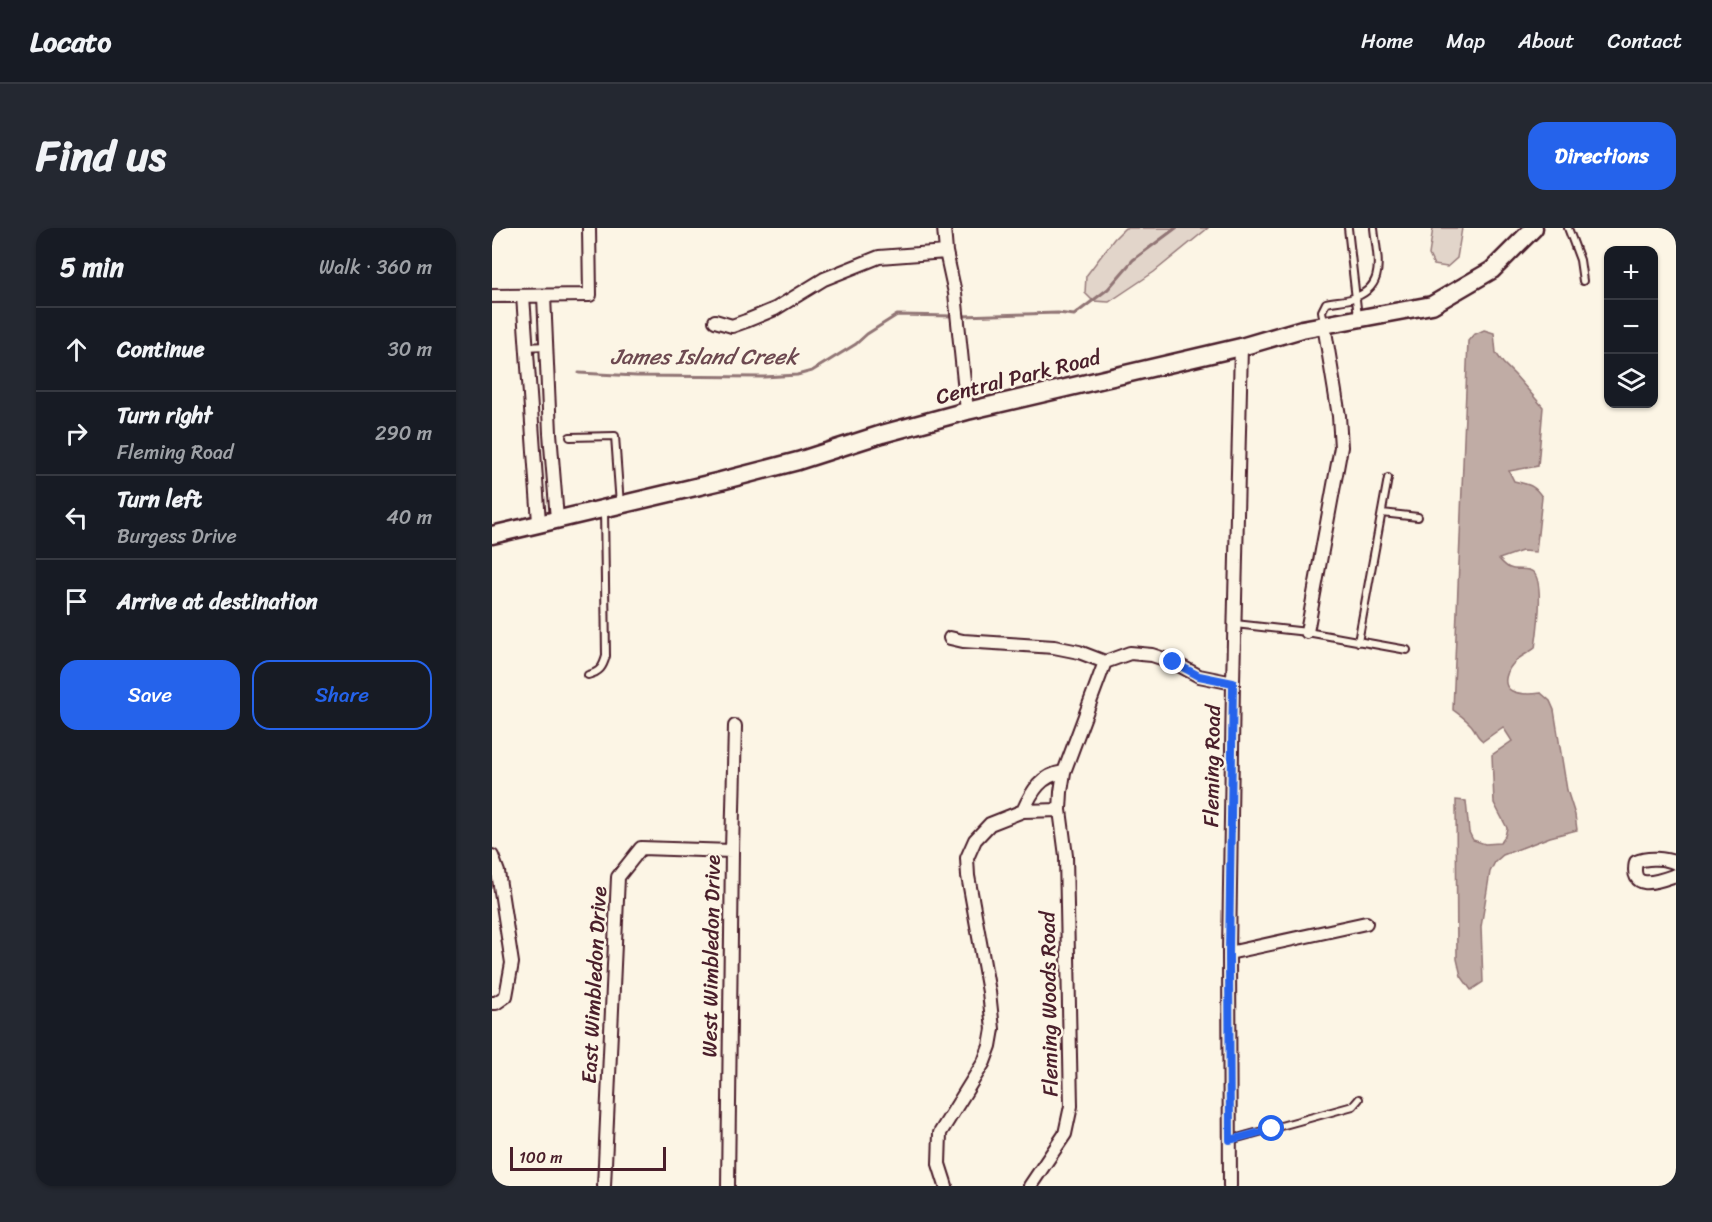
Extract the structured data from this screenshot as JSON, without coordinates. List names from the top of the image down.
{
  "streets": {
    "street": [
      "Central Park Road",
      "Fleming Road",
      "West Wimbledon Drive",
      "East Wimbledon Drive",
      "Fleming Woods Road"
    ]
  },
  "crossings": [
    ["Central Park Road", "Fleming Road"],
    ["West Wimbledon Drive", "East Wimbledon Drive"]
  ],
  "water": ["James Island Creek"],
  "scale_bar": "100 m",
  "page": {
    "header": "Locato",
    "nav": [
      "Home",
      "Map",
      "About",
      "Contact"
    ],
    "title": "Find us",
    "buttons": [
      "Directions",
      ["Save", "Share"]
    ],
    "heading": ["5 min", "Walk · 360 m"],
    "map_buttons": ["+", "−"],
    "list": [
      ["Continue", "30 m"],
      ["Turn right", "Fleming Road", "290 m"],
      ["Turn left", "Burgess Drive", "40 m"],
      "Arrive at destination"
    ],
    "scale": "100 m"
  }
}
